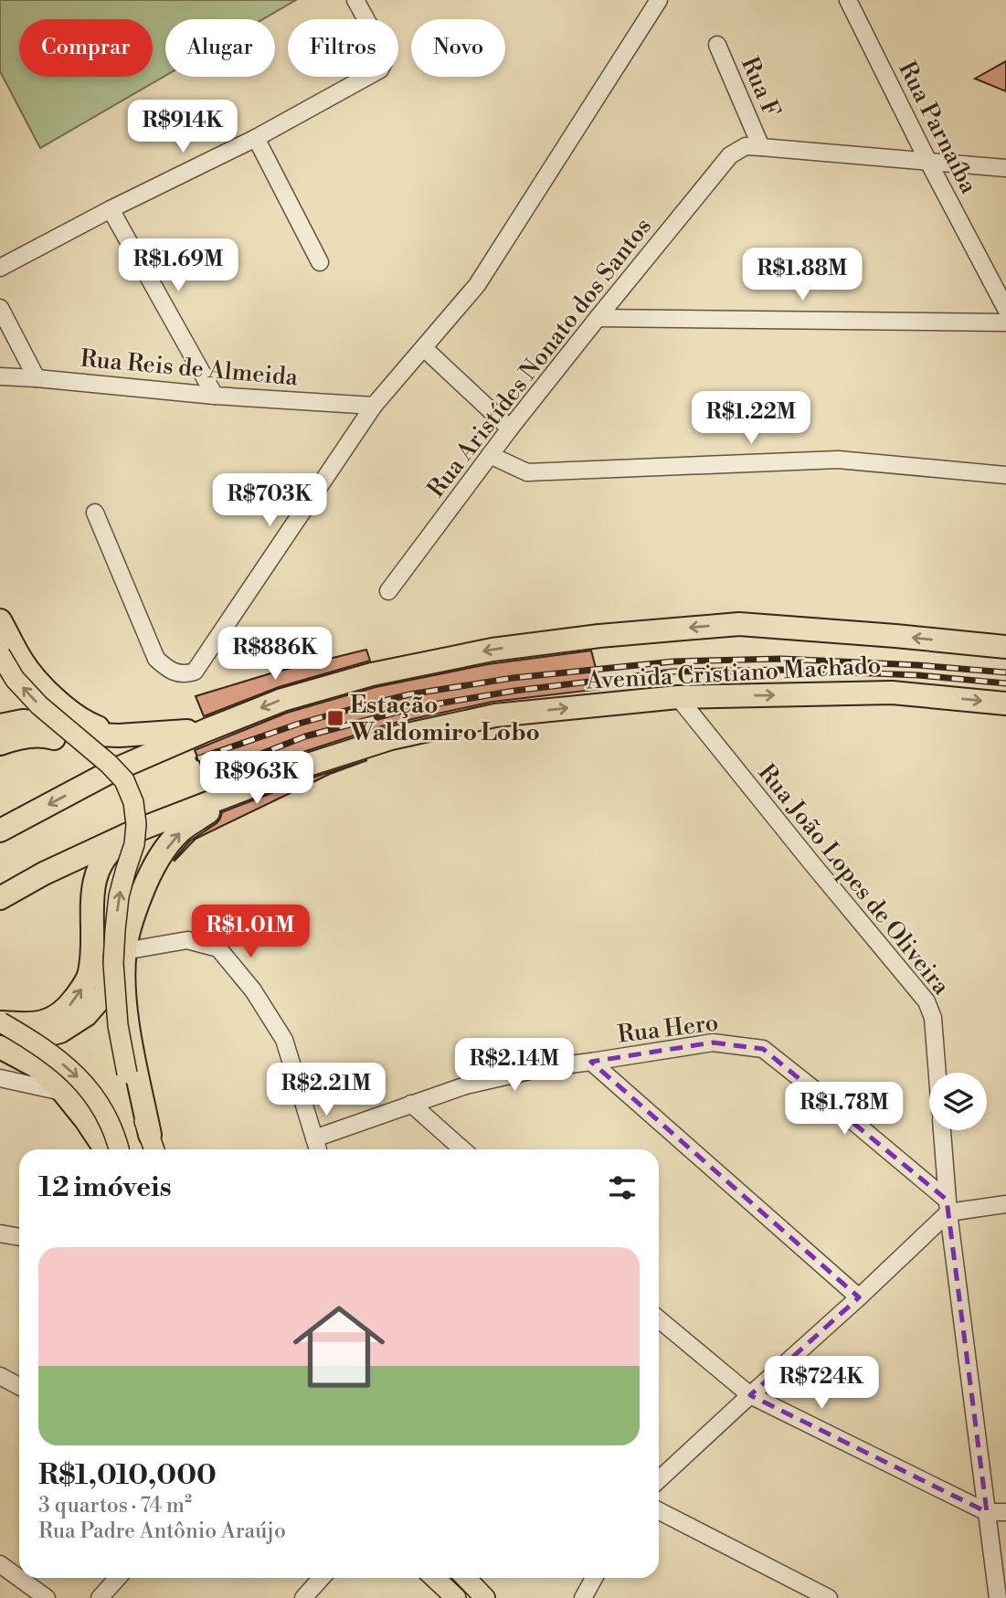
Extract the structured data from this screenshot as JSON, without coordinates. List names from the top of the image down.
{
  "streets": {
    "highway": ["Avenida Cristiano Machado"],
    "street": [
      "Rua F",
      "Rua Parnaíba",
      "Rua Aristídes Nonato dos Santos",
      "Rua Reis de Almeida",
      "Rua João Lopes de Oliveira",
      "Rua Hero"
    ]
  },
  "crossings": [
    ["Rua F", "Rua Aristídes Nonato dos Santos"],
    ["Avenida Cristiano Machado", "Rua João Lopes de Oliveira"]
  ],
  "places": {
    "transit": ["Estação Waldomiro Lobo"]
  },
  "page": {
    "chip": [
      "Comprar",
      "Alugar",
      "Filtros",
      "Novo"
    ],
    "price": [
      "R$914K",
      "R$1.69M",
      "R$1.88M",
      "R$1.22M",
      "R$703K",
      "R$886K",
      "R$963K",
      "R$1.01M",
      "R$2.14M",
      "R$2.21M",
      "R$1.78M",
      "R$724K"
    ],
    "heading": "12 imóveis",
    "list": [
      {
        "name": "R$1,010,000",
        "note": "3 quartos · 74 m² · Rua Padre Antônio Araújo"
      }
    ]
  }
}
